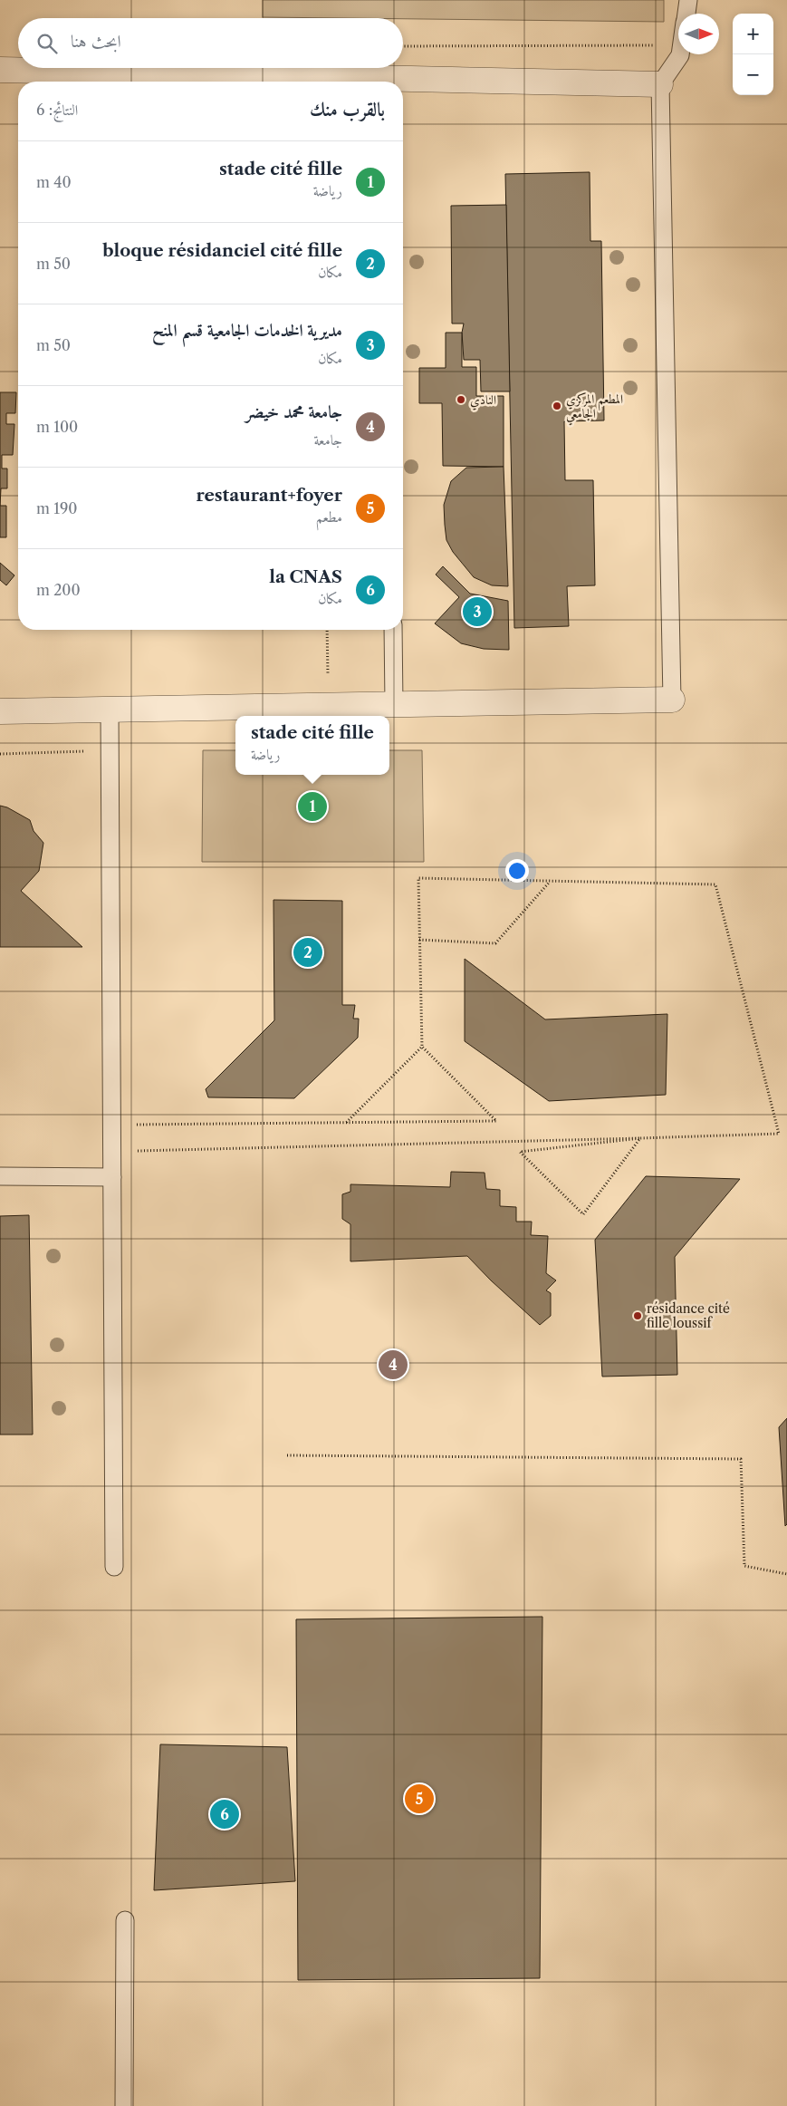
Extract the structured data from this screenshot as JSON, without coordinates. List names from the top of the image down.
{
  "places": ["النادي", "المطعم المركزي الجامعي", "résidance cité fille loussif"],
  "north": "right",
  "page": {
    "map_buttons": ["+", "−"],
    "search": "ابحث هنا",
    "heading": ["بالقرب منك", "النتائج: 6"],
    "list": [
      {
        "mark": "1",
        "name": "stade cité fille",
        "note": "رياضة",
        "value": "40 m"
      },
      {
        "mark": "2",
        "name": "bloque résidanciel cité fille",
        "note": "مكان",
        "value": "50 m"
      },
      {
        "mark": "3",
        "name": "مديرية الخدمات الجامعية قسم المنح",
        "note": "مكان",
        "value": "50 m"
      },
      {
        "mark": "4",
        "name": "جامعة محمد خيضر",
        "note": "جامعة",
        "value": "100 m"
      },
      {
        "mark": "5",
        "name": "restaurant+foyer",
        "note": "مطعم",
        "value": "190 m"
      },
      {
        "mark": "6",
        "name": "la CNAS",
        "note": "مكان",
        "value": "200 m"
      }
    ],
    "pins": [
      "3",
      "1",
      "2",
      "4",
      "5",
      "6"
    ],
    "popup": ["stade cité fille", "رياضة"]
  }
}
